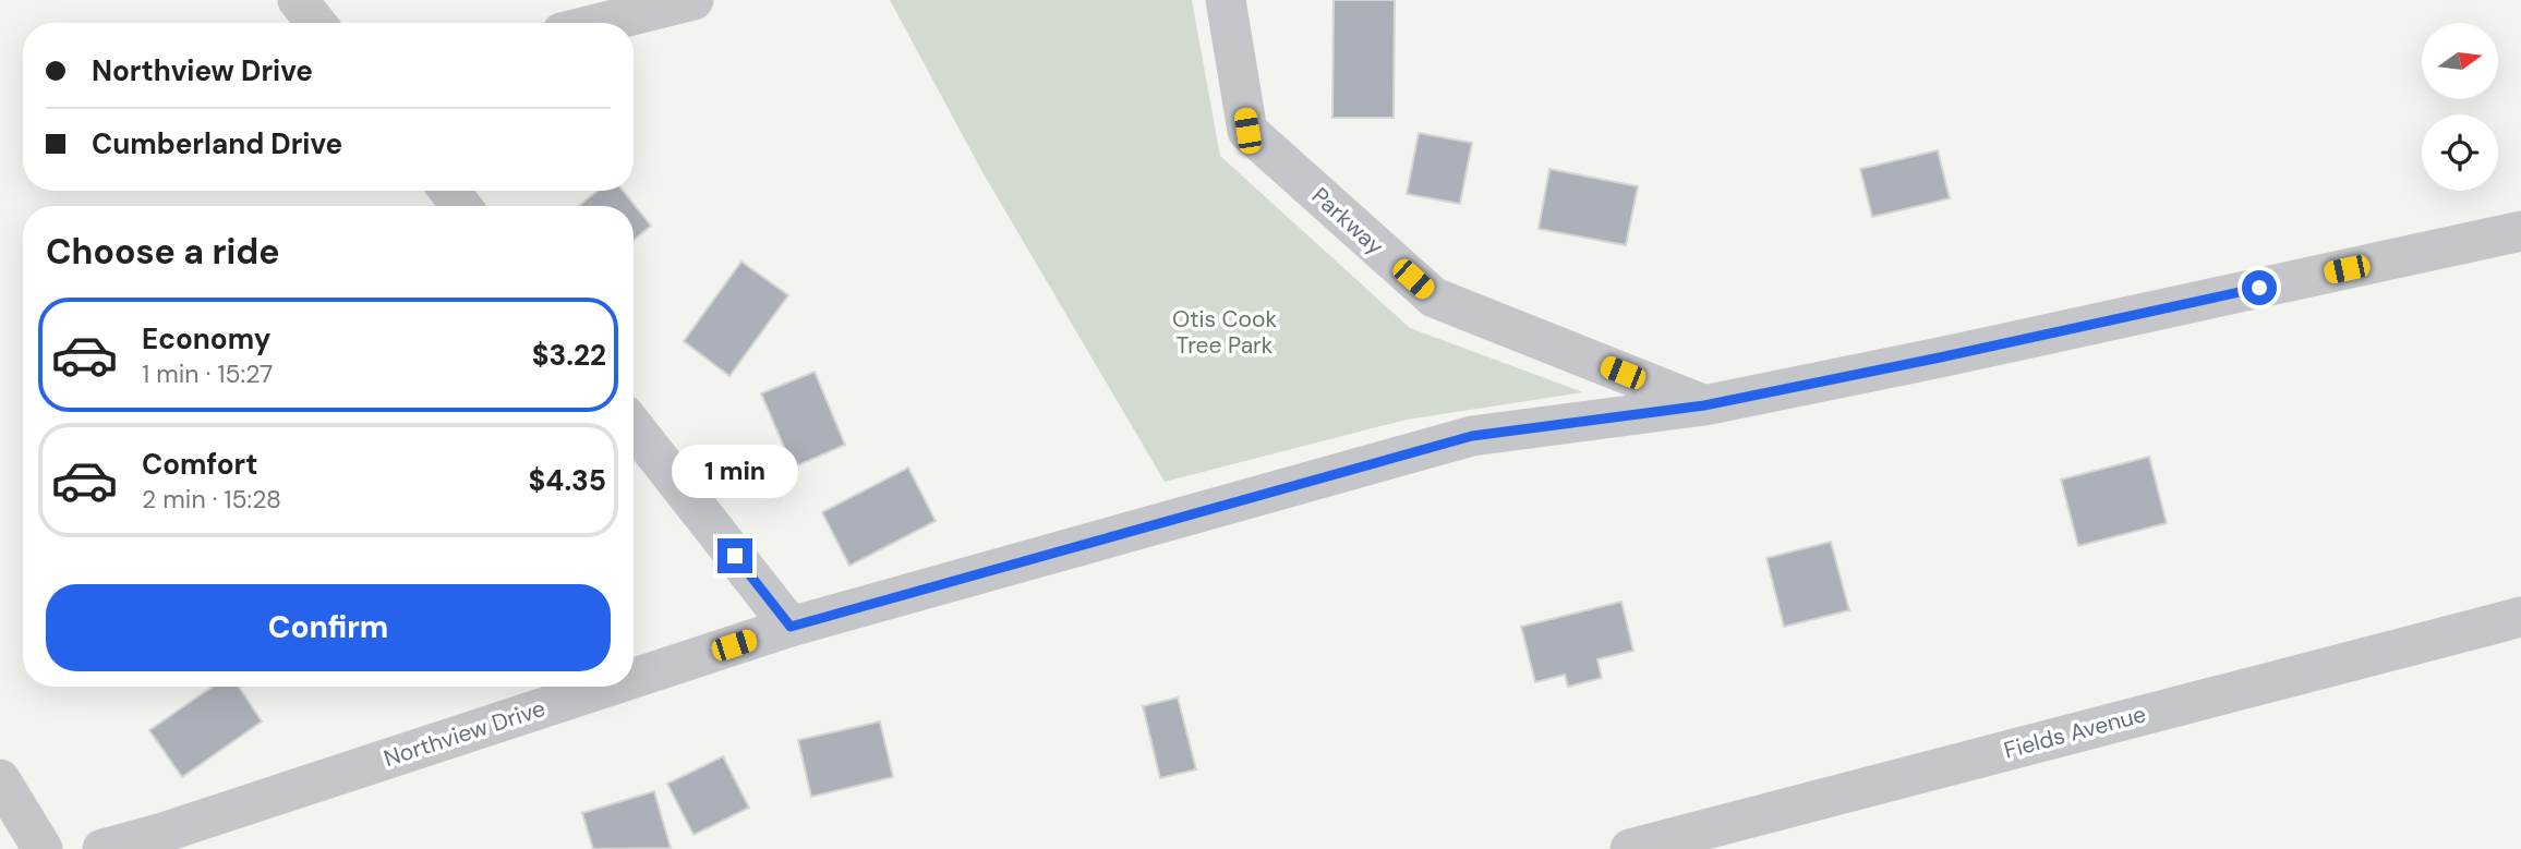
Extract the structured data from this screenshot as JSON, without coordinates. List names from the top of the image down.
{
  "streets": {
    "street": ["Parkway", "Fields Avenue", "Northview Drive"]
  },
  "crossings": [
    ["Parkway", "Northview Drive"]
  ],
  "parks": ["Otis Cook Tree Park"],
  "north": "right",
  "page": {
    "banner": ["Northview Drive", "Cumberland Drive"],
    "heading": "Choose a ride",
    "list": [
      {
        "name": "Economy",
        "note": "1 min · 15:27",
        "value": "$3.22"
      },
      {
        "name": "Comfort",
        "note": "2 min · 15:28",
        "value": "$4.35"
      }
    ],
    "bubble": "1 min",
    "buttons": "Confirm"
  }
}
